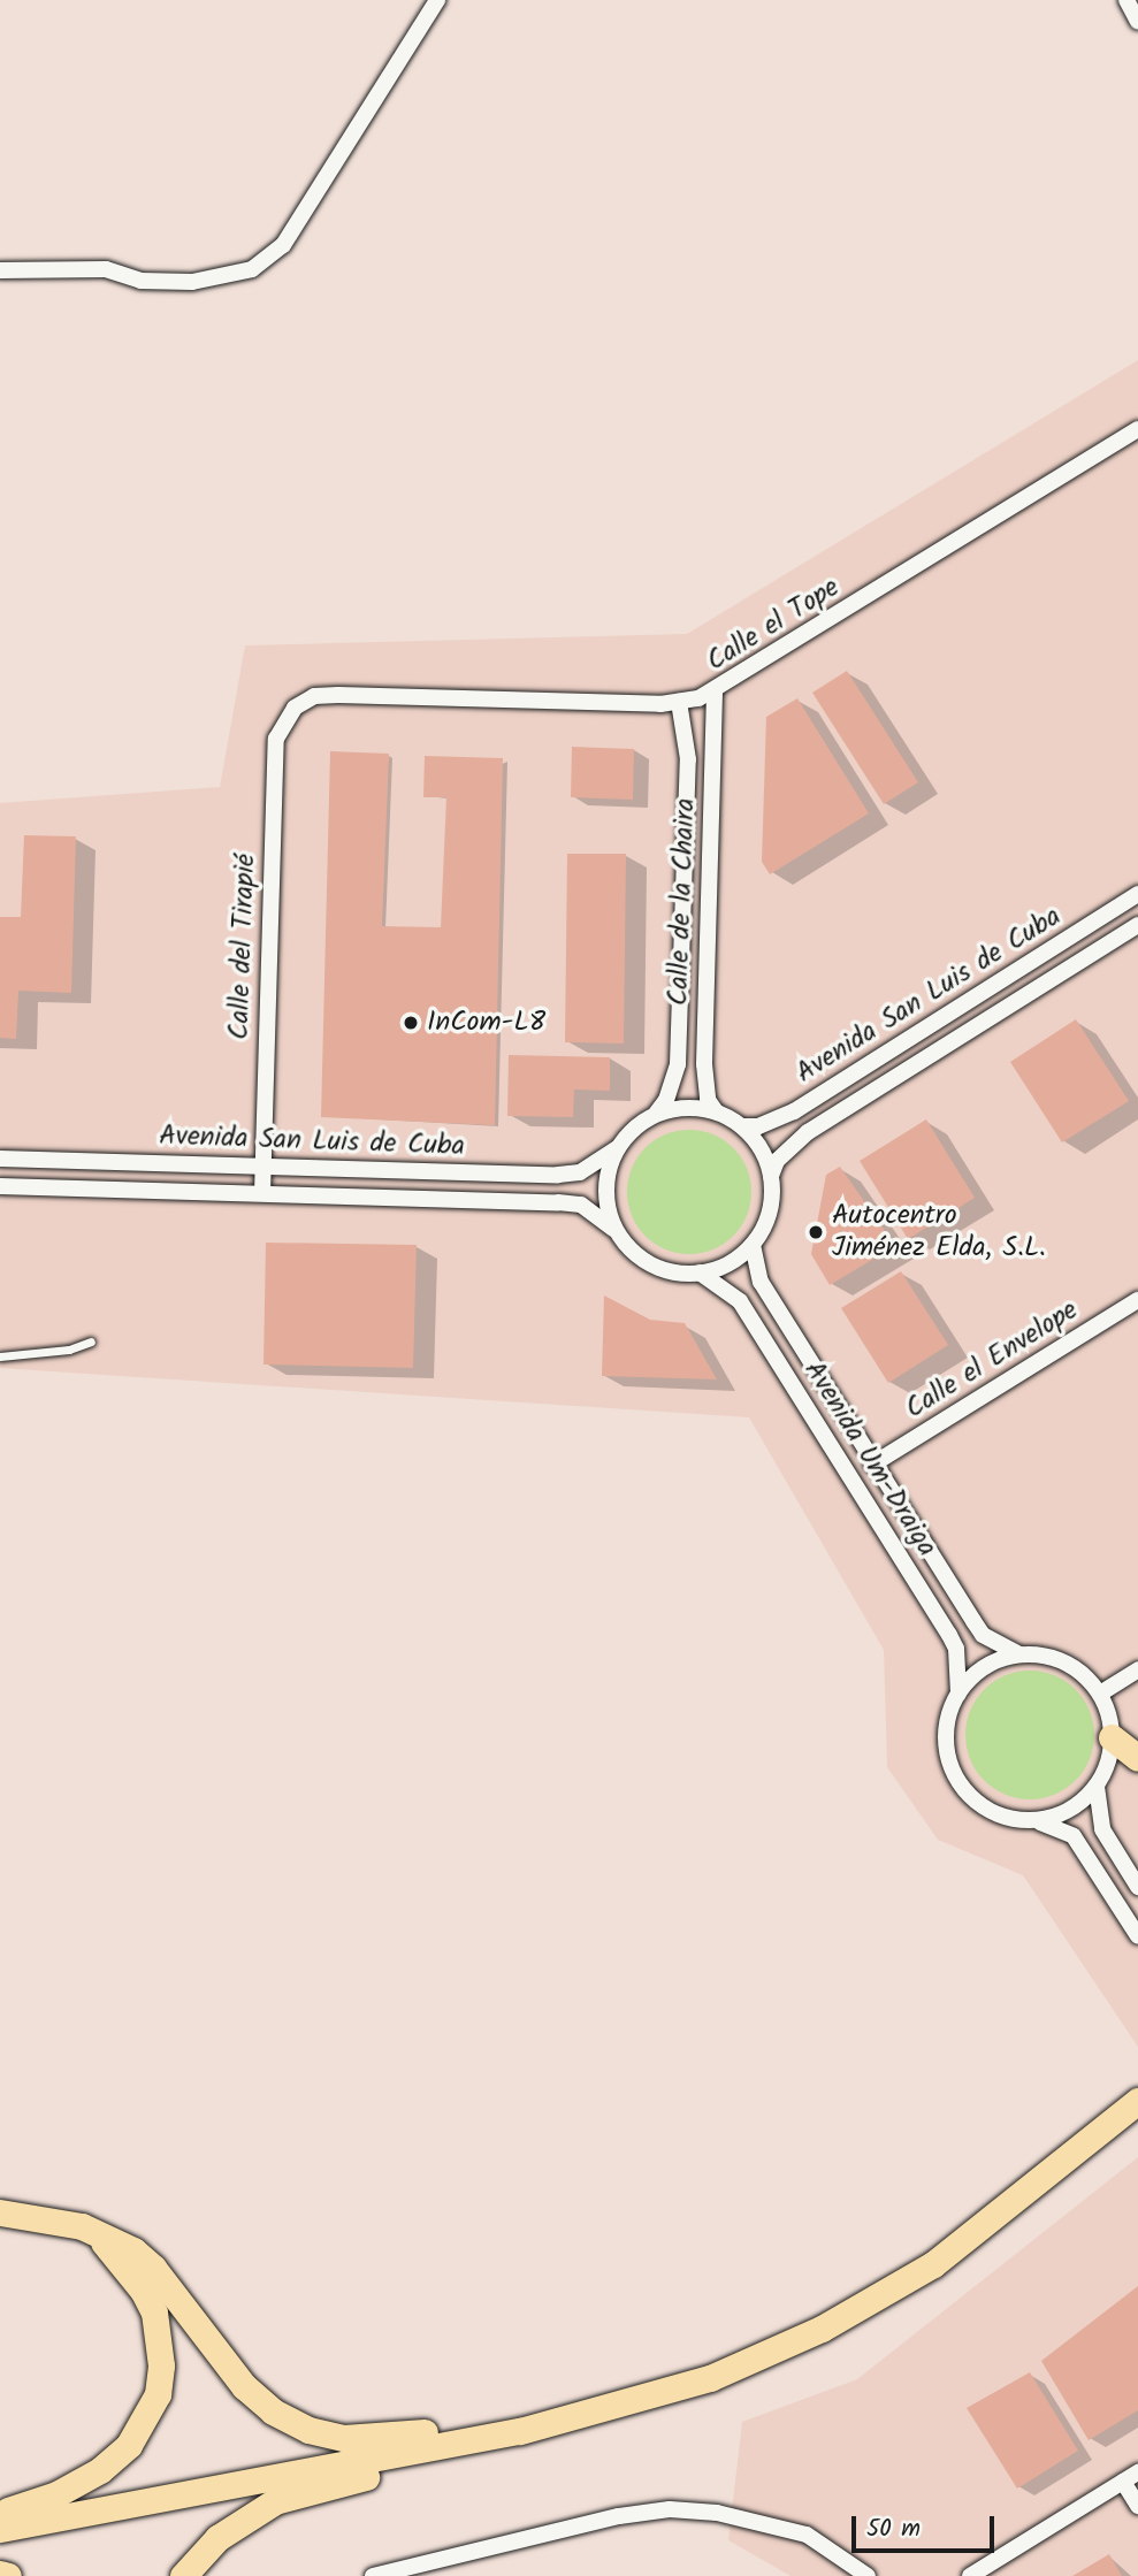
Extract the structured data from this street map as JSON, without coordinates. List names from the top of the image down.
{
  "streets": {
    "street": [
      "Calle el Tope",
      "Calle de la Chaira",
      "Calle del Tirapié",
      "Avenida San Luis de Cuba",
      "Calle el Envelope",
      "Avenida Um-Draiga"
    ]
  },
  "crossings": [
    ["Calle el Tope", "Calle de la Chaira"],
    ["Calle el Tope", "Calle del Tirapié"],
    ["Calle de la Chaira", "Avenida San Luis de Cuba"],
    ["Calle de la Chaira", "Avenida Um-Draiga"],
    ["Calle del Tirapié", "Avenida San Luis de Cuba"],
    ["Avenida San Luis de Cuba", "Avenida Um-Draiga"],
    ["Calle el Envelope", "Avenida Um-Draiga"]
  ],
  "places": ["InCom-L8", "Autocentro Jiménez Elda, S.L."],
  "scale_bar": "50 m"
}
